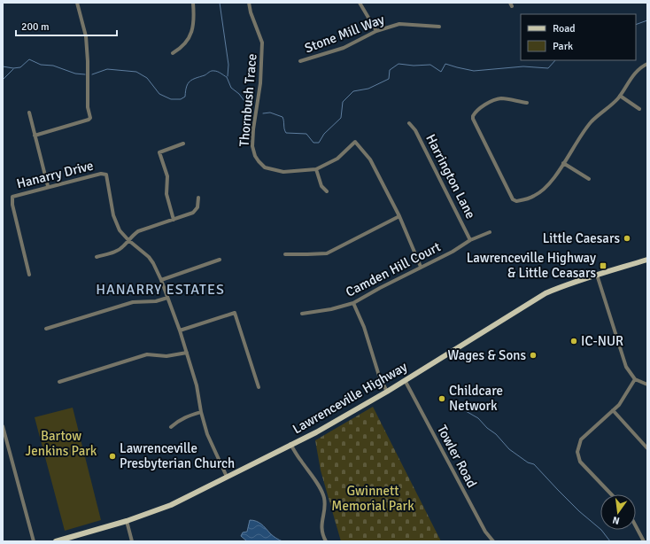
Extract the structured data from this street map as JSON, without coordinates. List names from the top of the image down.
{
  "streets": {
    "main road": ["Lawrenceville Highway"],
    "street": [
      "Stone Mill Way",
      "Thornbush Trace",
      "Hanarry Drive",
      "Harrington Lane",
      "Camden Hill Court",
      "Towler Road"
    ]
  },
  "crossings": [
    ["Thornbush Trace", "Camden Hill Court"],
    ["Hanarry Drive", "Lawrenceville Highway"],
    ["Harrington Lane", "Camden Hill Court"],
    ["Lawrenceville Highway", "Towler Road"]
  ],
  "districts": ["HANARRY ESTATES"],
  "parks": ["Bartow Jenkins Park", "Gwinnett Memorial Park"],
  "places": {
    "other": [
      "Little Caesars",
      "IC-NUR",
      "Wages & Sons",
      "Childcare Network",
      "Lawrenceville Presbyterian Church"
    ],
    "transit": ["Lawrenceville Highway & Little Ceasars"]
  },
  "legend": ["Road", "Park"],
  "scale_bar": "200 m",
  "north": "bottom"
}
